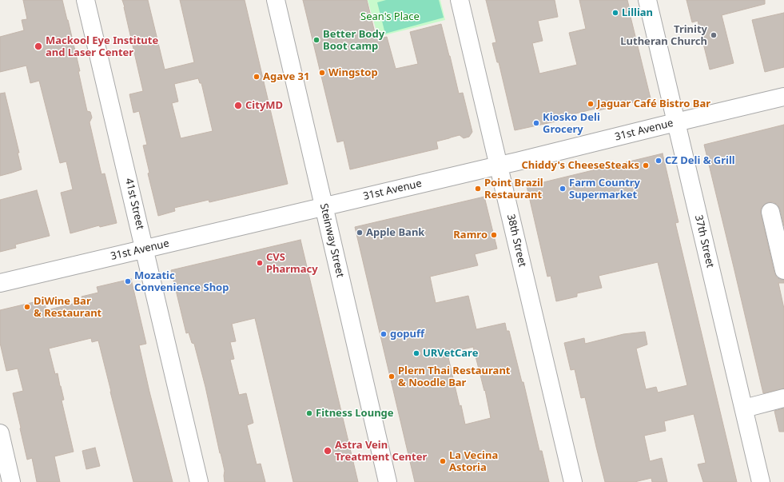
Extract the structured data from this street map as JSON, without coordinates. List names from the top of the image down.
{
  "streets": {
    "street": [
      "31st Avenue",
      "41st Street",
      "Steinway Street",
      "38th Street",
      "37th Street"
    ]
  },
  "crossings": [
    ["31st Avenue", "41st Street"],
    ["31st Avenue", "Steinway Street"],
    ["31st Avenue", "38th Street"],
    ["31st Avenue", "37th Street"]
  ],
  "parks": ["Sean's Place"],
  "places": [
    "Lillian",
    "Trinity Lutheran Church",
    "Better Body Boot camp",
    "Mackool Eye Institute and Laser Center",
    "Wingstop",
    "Agave 31",
    "Jaguar Café Bistro Bar",
    "CityMD",
    "Kiosko Deli Grocery",
    "CZ Deli & Grill",
    "Chiddy's CheeseSteaks",
    "Point Brazil Restaurant",
    "Farm Country Supermarket",
    "Apple Bank",
    "Ramro",
    "CVS Pharmacy",
    "Mozatic Convenience Shop",
    "DiWine Bar & Restaurant",
    "gopuff",
    "URVetCare",
    "Plern Thai Restaurant & Noodle Bar",
    "Fitness Lounge",
    "Astra Vein Treatment Center",
    "La Vecina Astoria"
  ]
}
